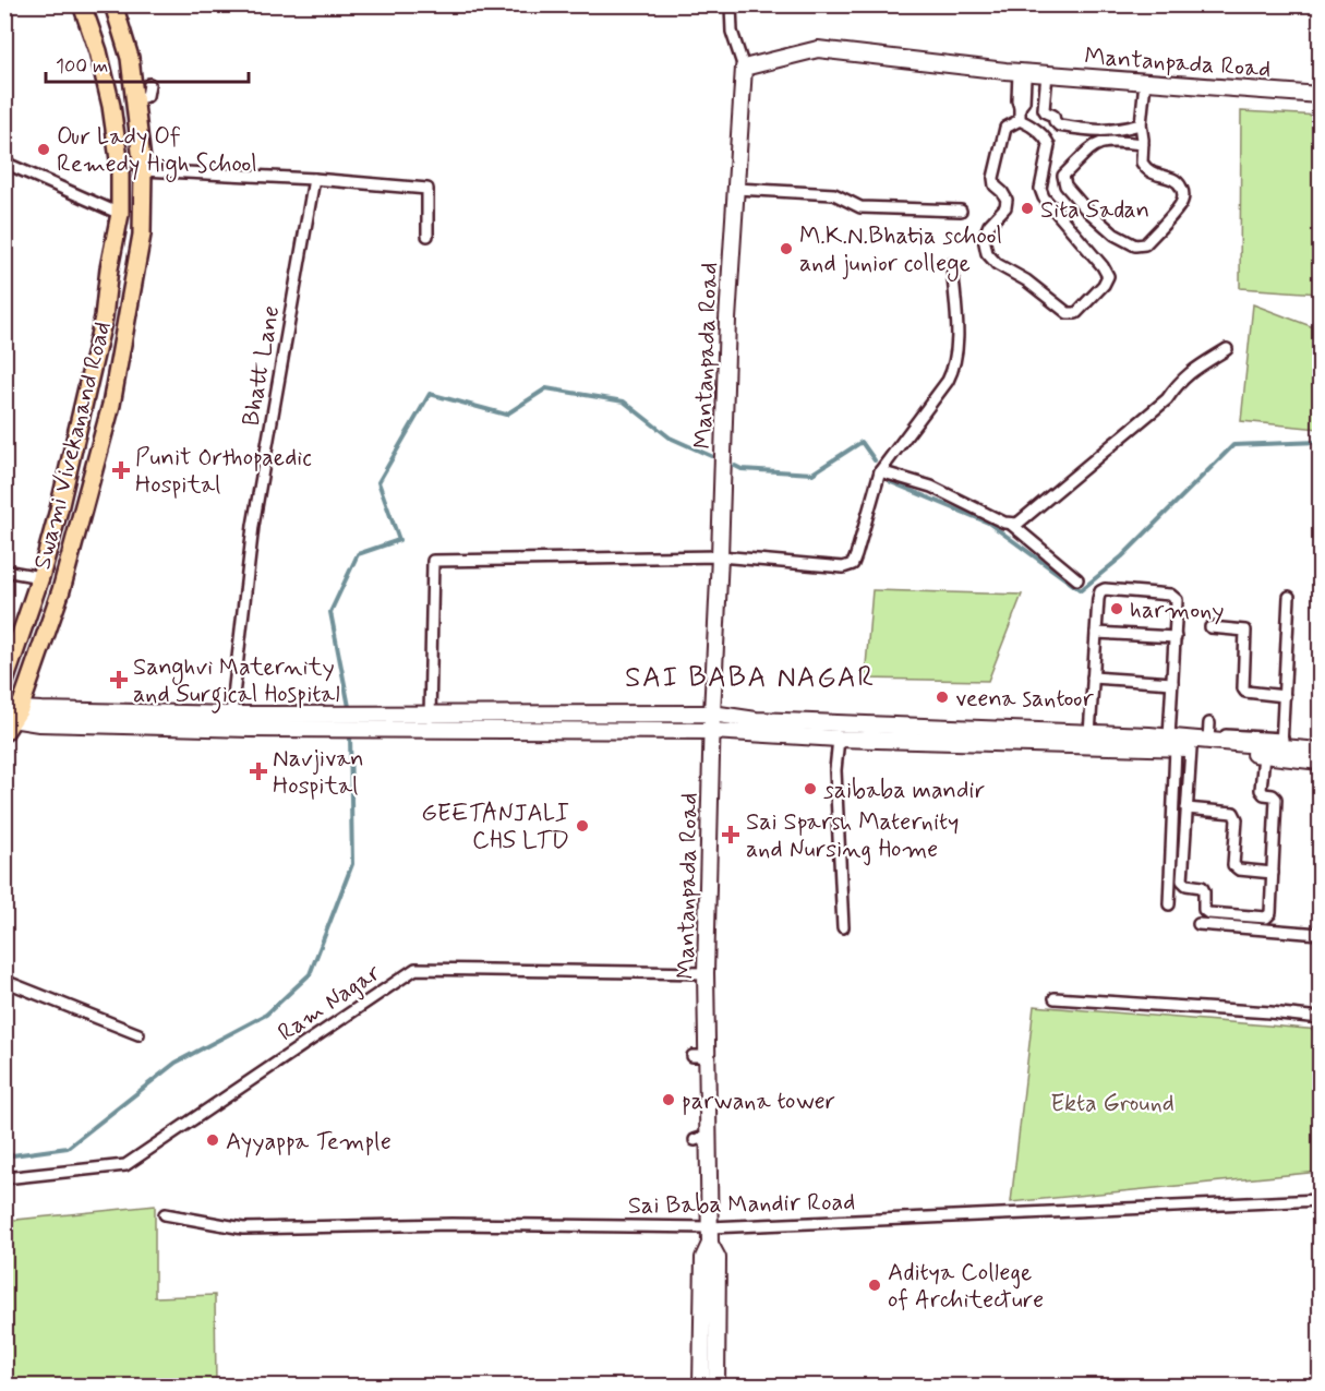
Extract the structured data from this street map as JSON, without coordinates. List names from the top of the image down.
{
  "streets": {
    "main road": ["Swami Vivekanand Road"],
    "street": [
      "Mantanpada Road",
      "Bhatt Lane",
      "Ram Nagar",
      "Sai Baba Mandir Road"
    ]
  },
  "crossings": [
    ["Mantanpada Road", "Ram Nagar"],
    ["Mantanpada Road", "Sai Baba Mandir Road"]
  ],
  "districts": ["SAI BABA NAGAR"],
  "parks": ["Ekta Ground"],
  "places": {
    "other": [
      "Our Lady Of Remedy High School",
      "Sita Sadan",
      "M.K.N.Bhatia school and junior college",
      "harmony",
      "veena santoor",
      "saibaba mandir",
      "GEETANJALI CHS LTD",
      "parwana tower",
      "Ayyappa Temple",
      "Aditya College of Architecture"
    ],
    "health": [
      "Punit Orthopaedic Hospital",
      "Sanghvi Maternity and Surgical Hospital",
      "Navjivan Hospital",
      "Sai Sparsh Maternity and Nursing Home"
    ]
  },
  "scale_bar": "100 m"
}
